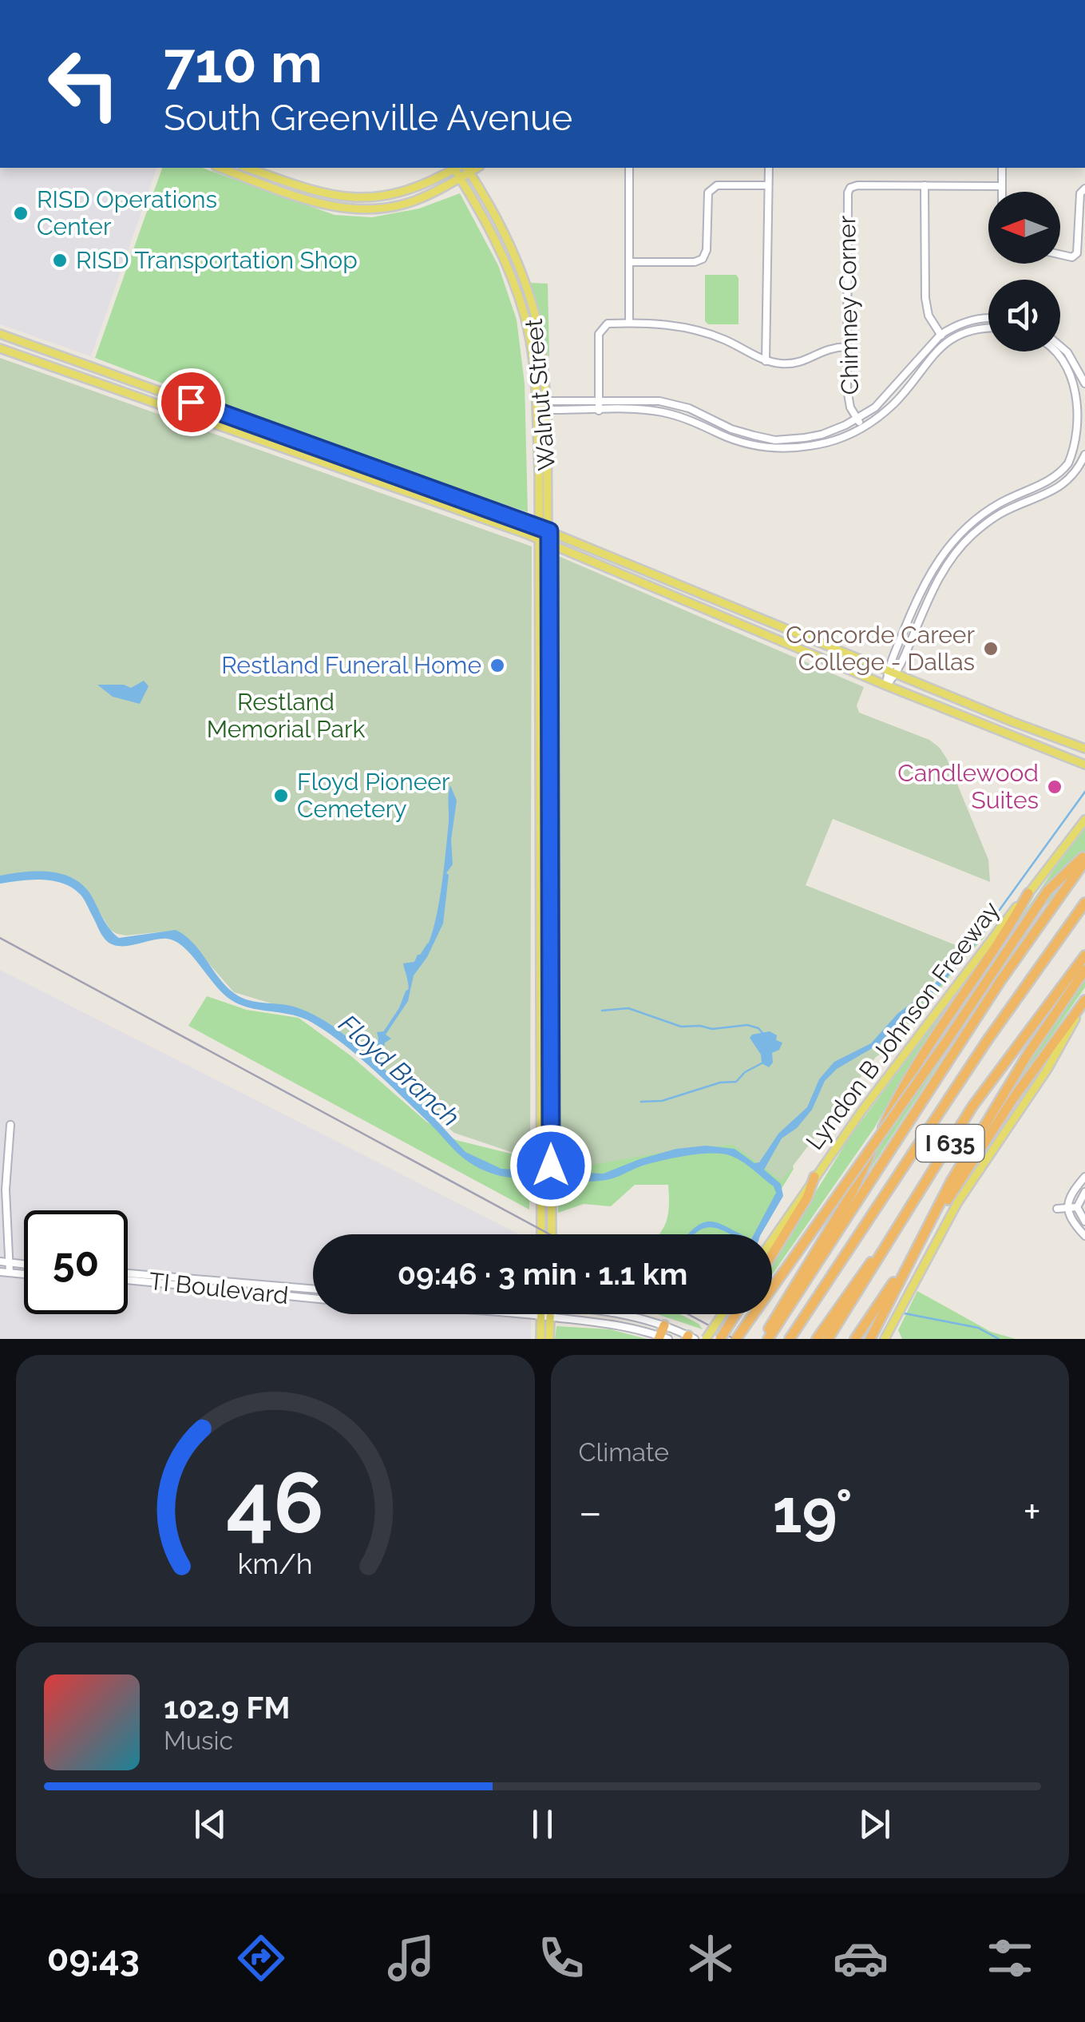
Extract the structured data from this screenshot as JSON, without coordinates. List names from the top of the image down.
{
  "streets": {
    "highway": ["Lyndon B Johnson Freeway", "I 635"],
    "main road": ["Walnut Street"],
    "street": ["Chimney Corner", "TI Boulevard"]
  },
  "crossings": [
    ["Lyndon B Johnson Freeway", "I 635"]
  ],
  "water": ["Floyd Branch"],
  "parks": ["Restland Memorial Park"],
  "places": [
    "RISD Operations Center",
    "RISD Transportation Shop",
    "Concorde Career College - Dallas",
    "Restland Funeral Home",
    "Candlewood Suites",
    "Floyd Pioneer Cemetery"
  ],
  "north": "left",
  "page": {
    "turn": ["710 m", "South Greenville Avenue"],
    "limit": "50",
    "trip": "09:46 · 3 min · 1.1 km",
    "tile": "Climate",
    "heat": ["−", "19°", "+"],
    "song": ["102.9 FM", "Music"],
    "tabs": "09:43",
    "gauge": ["46", "km/h"]
  }
}
